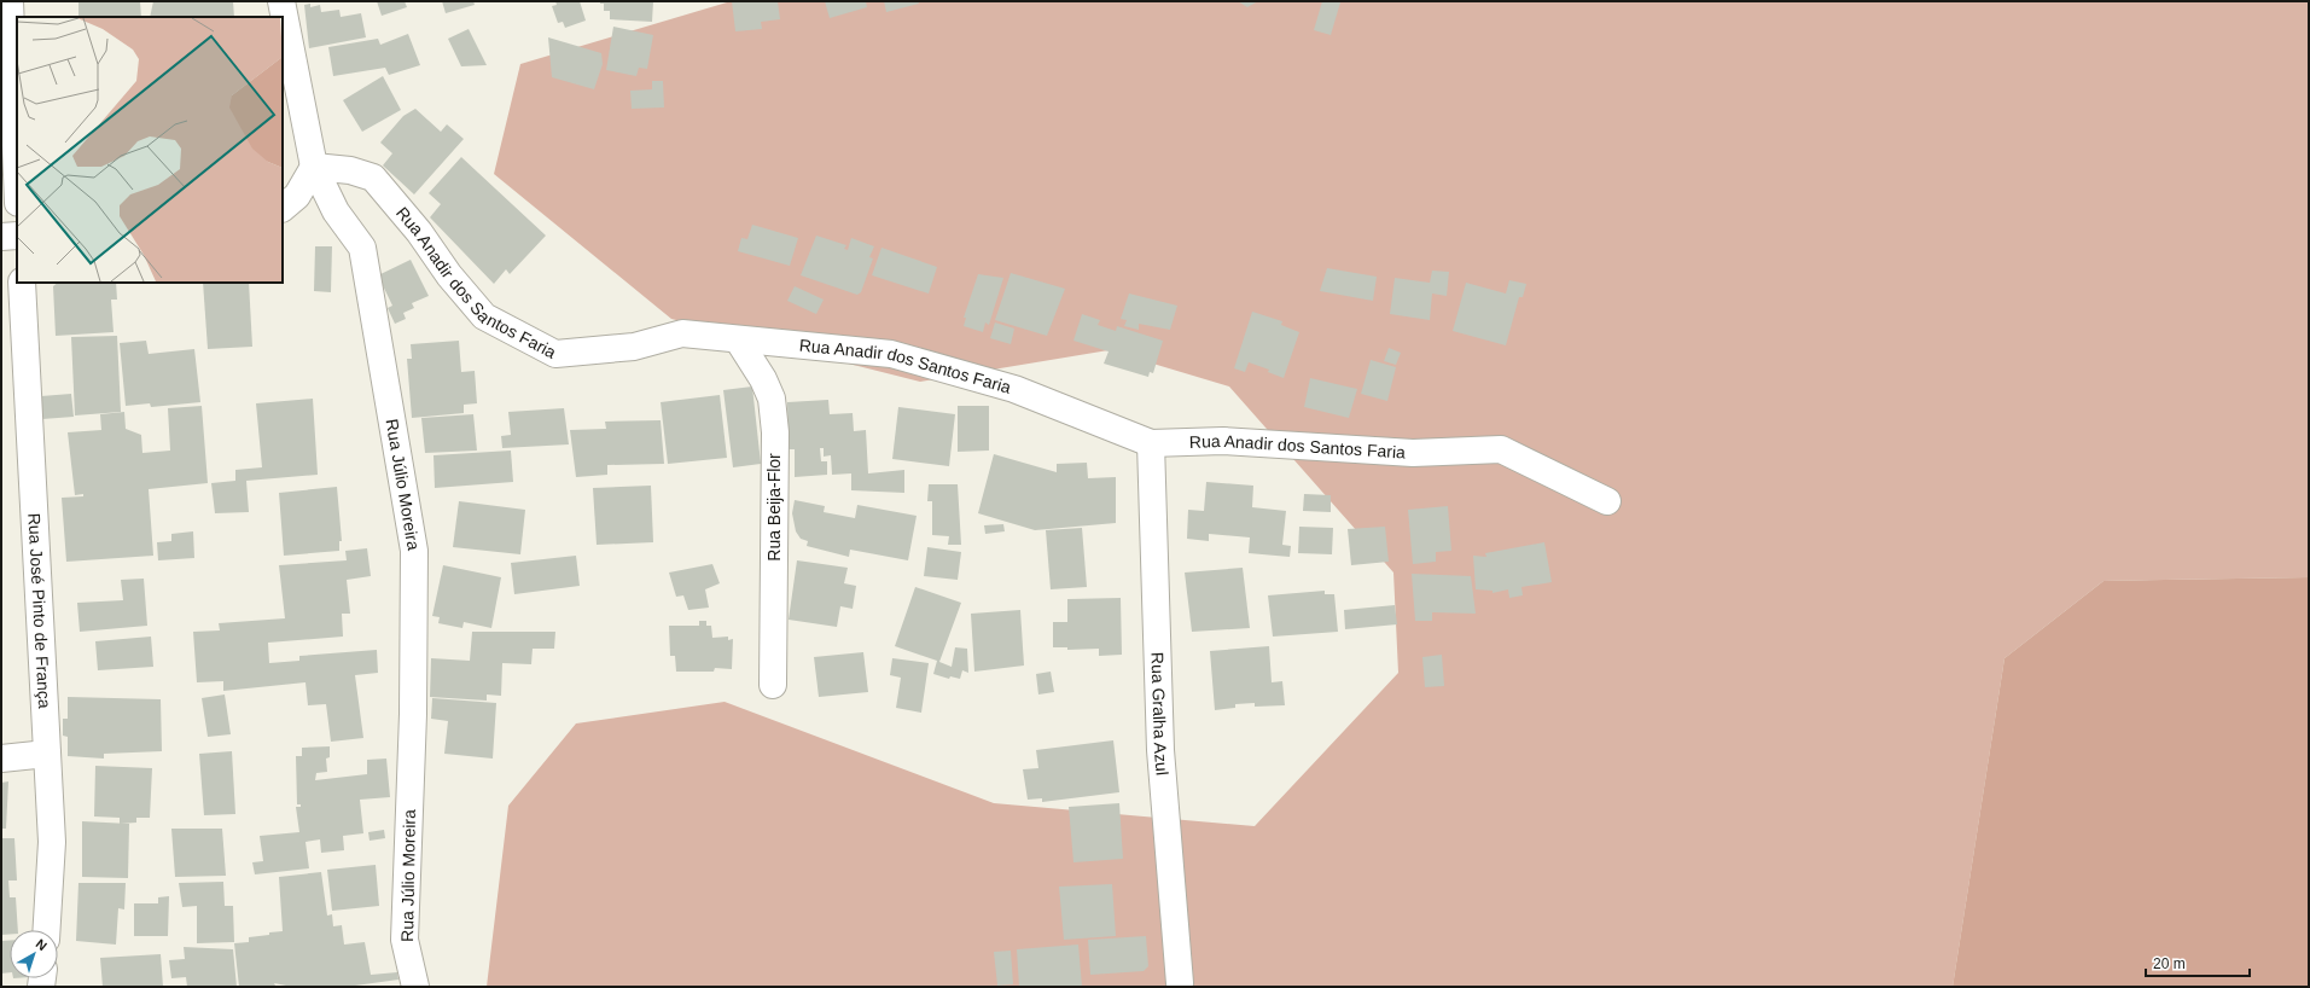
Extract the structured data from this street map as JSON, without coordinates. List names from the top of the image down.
{
  "streets": {
    "street": [
      "Rua Anadir dos Santos Faria",
      "Rua Júlio Moreira",
      "Rua Beija-Flor",
      "Rua José Pinto de França",
      "Rua Gralha Azul"
    ]
  },
  "crossings": [
    ["Rua Anadir dos Santos Faria", "Rua Júlio Moreira"],
    ["Rua Anadir dos Santos Faria", "Rua Beija-Flor"],
    ["Rua Anadir dos Santos Faria", "Rua Gralha Azul"]
  ],
  "scale_bar": "20 m",
  "north": "top right"
}
